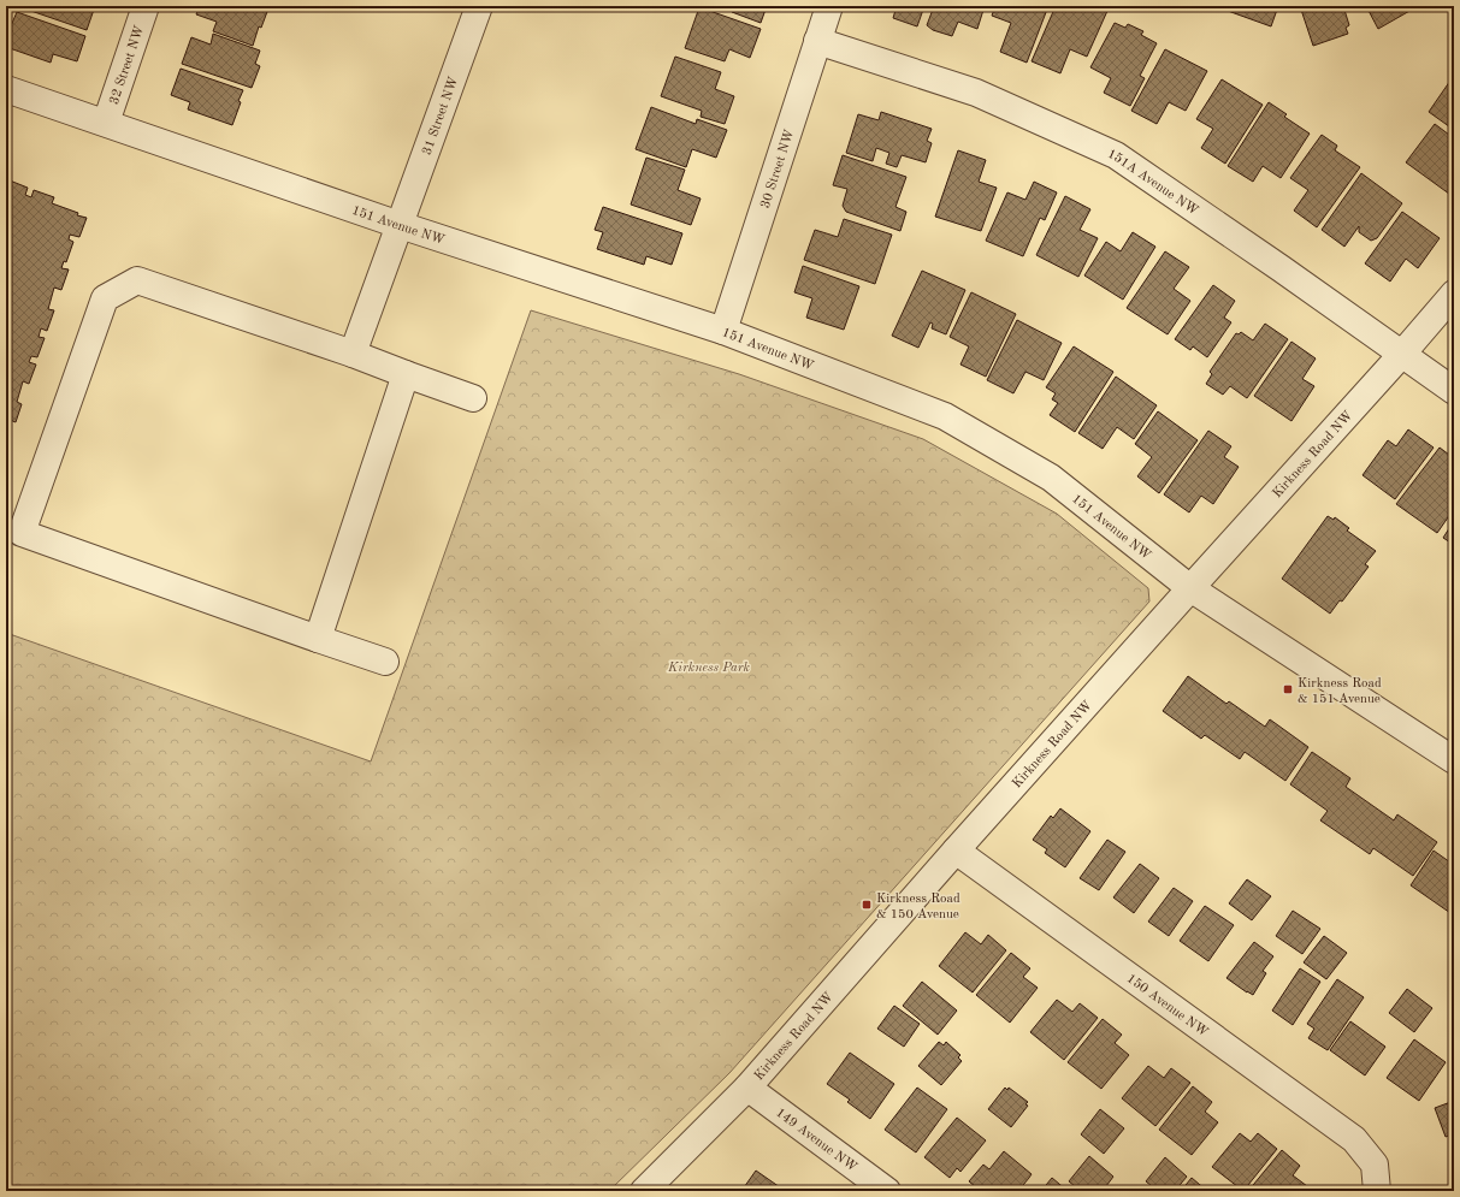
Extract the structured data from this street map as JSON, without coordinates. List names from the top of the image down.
{
  "streets": {
    "street": [
      "32 Street NW",
      "31 Street NW",
      "30 Street NW",
      "151A Avenue NW",
      "151 Avenue NW",
      "Kirkness Road NW",
      "150 Avenue NW",
      "149 Avenue NW"
    ]
  },
  "crossings": [
    ["32 Street NW", "151 Avenue NW"],
    ["31 Street NW", "151 Avenue NW"],
    ["30 Street NW", "151A Avenue NW"],
    ["30 Street NW", "151 Avenue NW"],
    ["151A Avenue NW", "Kirkness Road NW"],
    ["151 Avenue NW", "Kirkness Road NW"],
    ["Kirkness Road NW", "150 Avenue NW"],
    ["Kirkness Road NW", "149 Avenue NW"]
  ],
  "parks": ["Kirkness Park"],
  "places": {
    "transit": ["Kirkness Road & 151 Avenue", "Kirkness Road & 150 Avenue"]
  }
}
